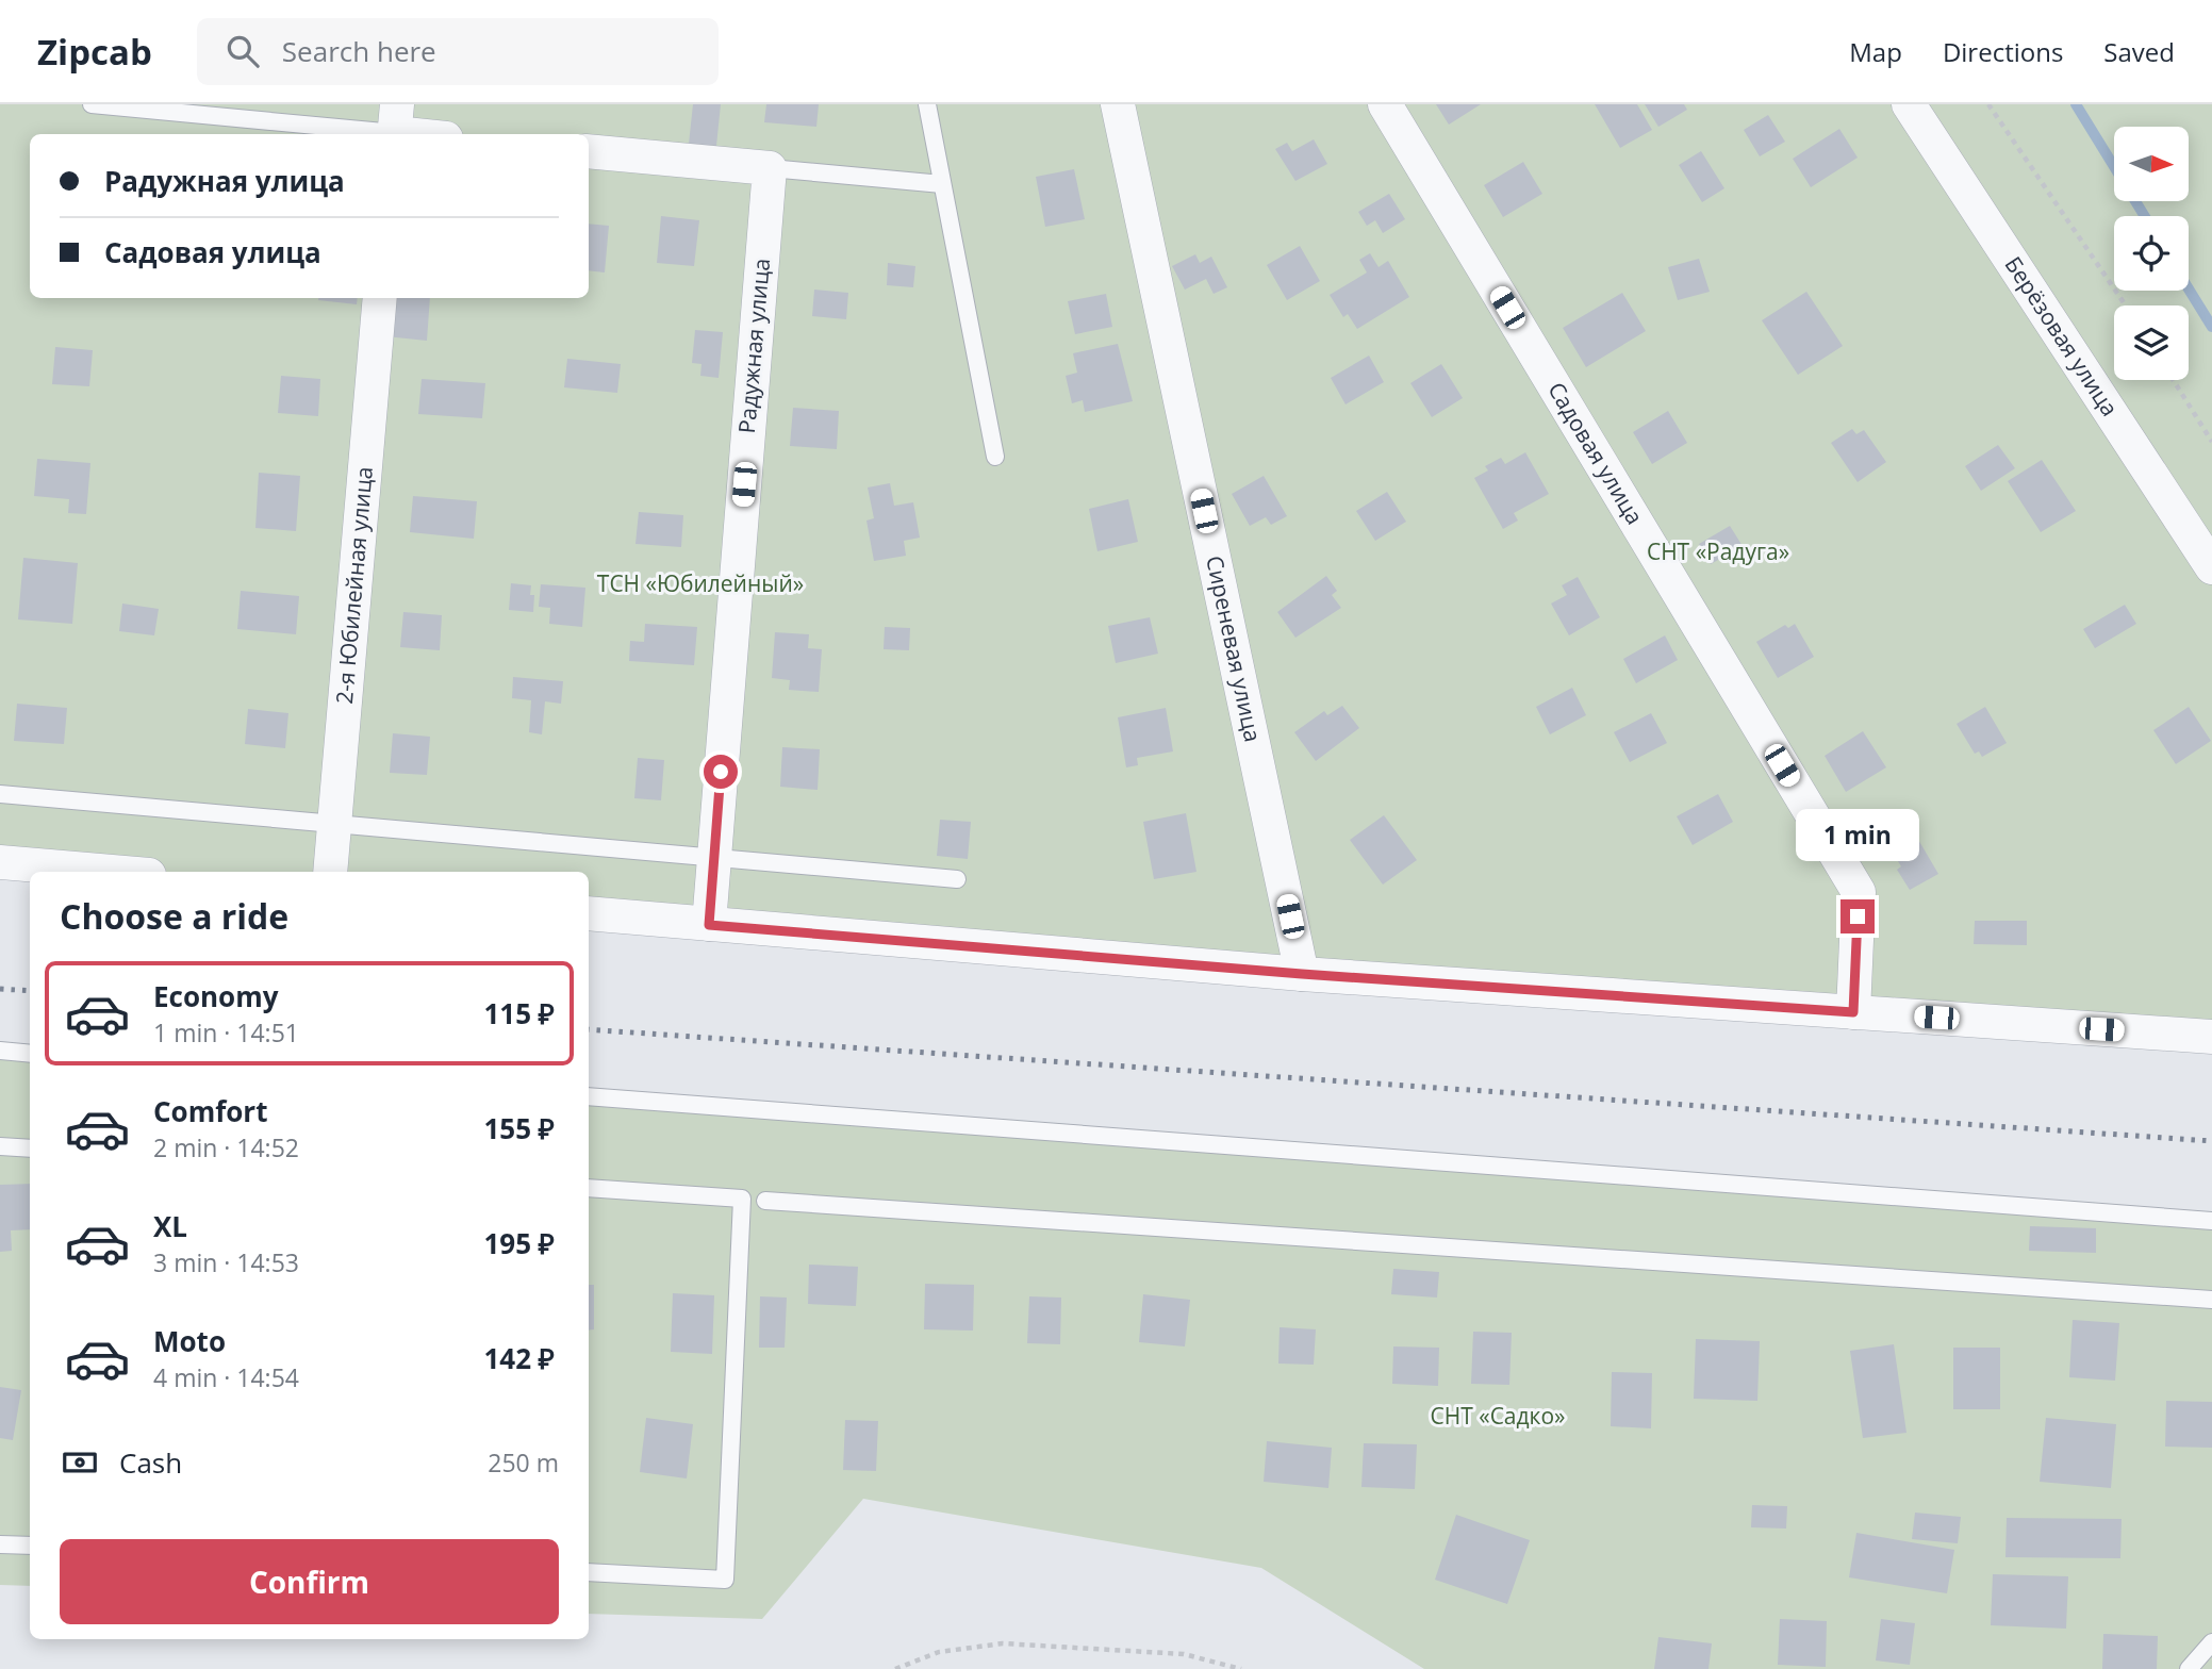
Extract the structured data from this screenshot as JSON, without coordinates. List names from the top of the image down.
{
  "streets": {
    "street": [
      "Берёзовая улица",
      "Радужная улица",
      "Садовая улица",
      "2-я Юбилейная улица",
      "Сиреневая улица"
    ]
  },
  "parks": ["СНТ «Радуга»", "ТСН «Юбилейный»", "СНТ «Садко»"],
  "north": "right",
  "page": {
    "header": "Zipcab",
    "search": "Search here",
    "nav": ["Map", "Directions", "Saved"],
    "banner": ["Радужная улица", "Садовая улица"],
    "bubble": "1 min",
    "heading": "Choose a ride",
    "list": [
      {
        "name": "Economy",
        "note": "1 min · 14:51",
        "value": "115 ₽"
      },
      {
        "name": "Comfort",
        "note": "2 min · 14:52",
        "value": "155 ₽"
      },
      {
        "name": "XL",
        "note": "3 min · 14:53",
        "value": "195 ₽"
      },
      {
        "name": "Moto",
        "note": "4 min · 14:54",
        "value": "142 ₽"
      }
    ],
    "pay": ["Cash", "250 m"],
    "buttons": "Confirm"
  }
}
